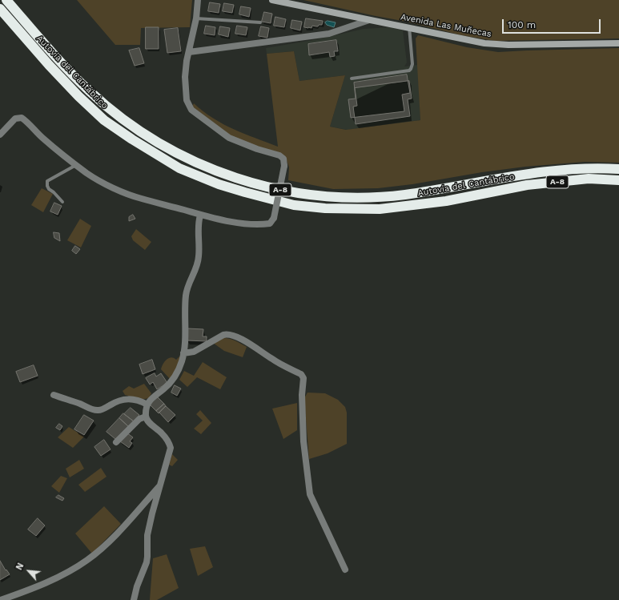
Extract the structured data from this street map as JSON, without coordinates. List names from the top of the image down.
{
  "streets": {
    "highway": ["Autovía del Cantábrico", "A-8"],
    "street": ["Avenida Las Muñecas"]
  },
  "scale_bar": "100 m",
  "north": "top left"
}
